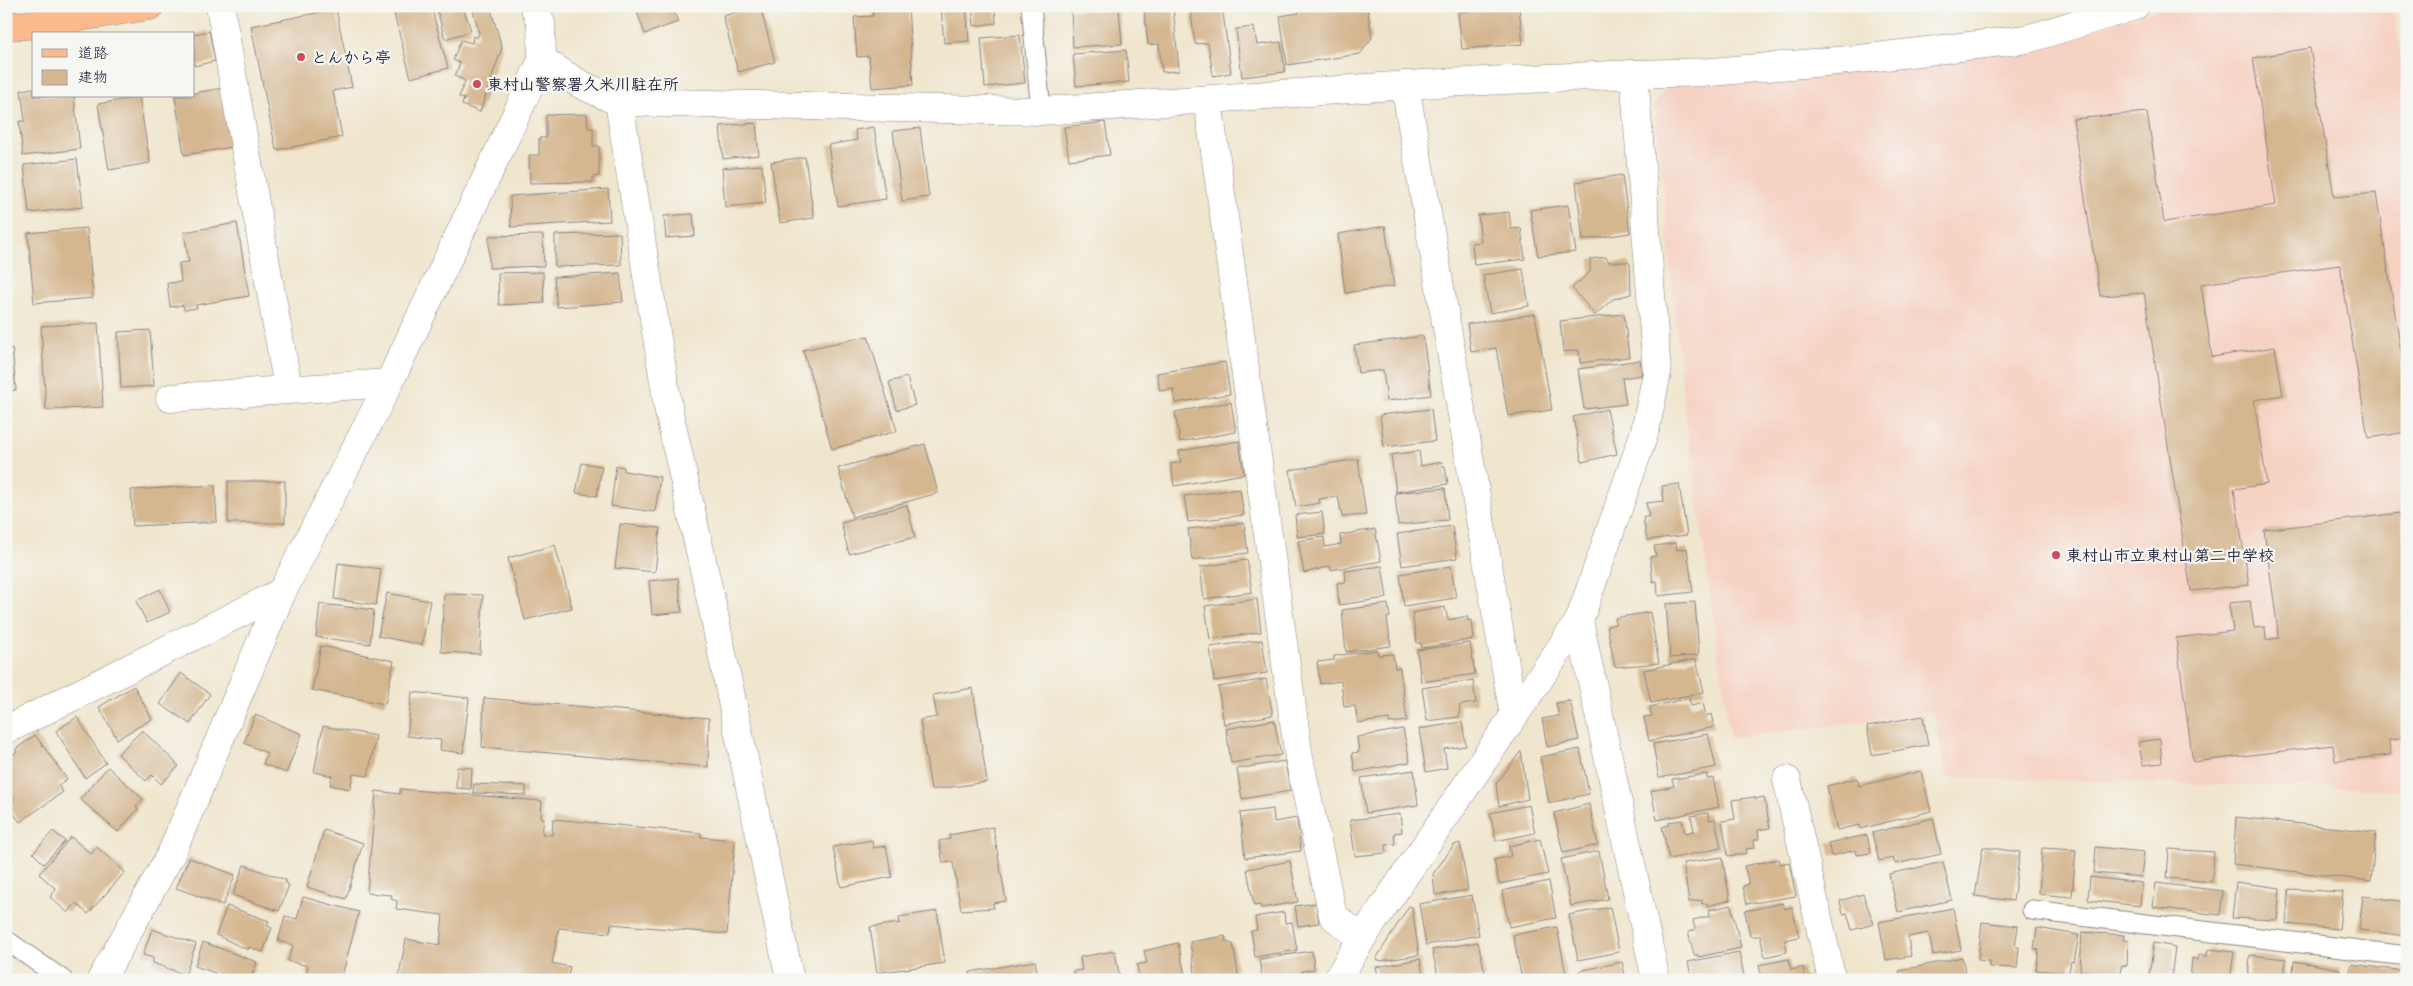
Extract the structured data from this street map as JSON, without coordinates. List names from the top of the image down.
{
  "places": ["とんから亭", "東村山警察署久米川駐在所", "東村山市立東村山第二中学校"],
  "legend": ["道路", "建物"]
}
